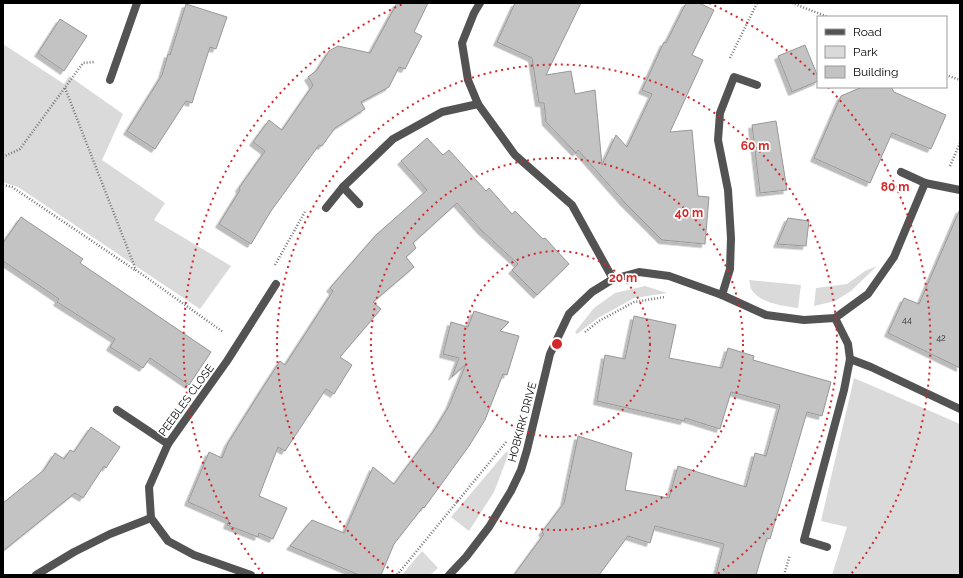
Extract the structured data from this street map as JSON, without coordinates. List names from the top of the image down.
{
  "streets": {
    "street": ["PEEBLES CLOSE", "HOBKIRK DRIVE"]
  },
  "house_numbers": ["44", "42"],
  "legend": ["Road", "Park", "Building"],
  "rings": [
    "60 m",
    "80 m",
    "40 m",
    "20 m"
  ]
}
